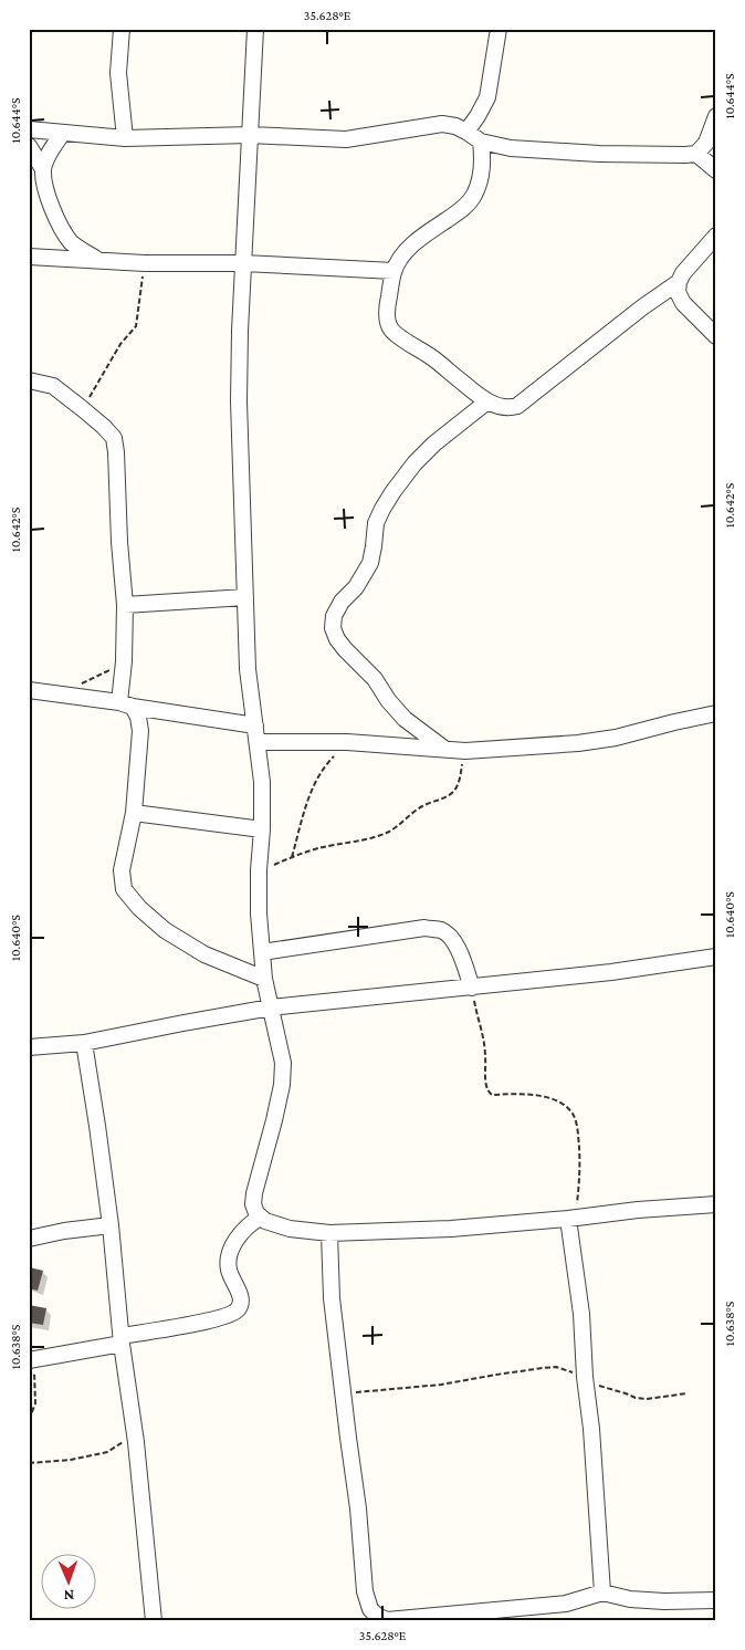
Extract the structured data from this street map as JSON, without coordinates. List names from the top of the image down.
{
  "north": "bottom",
  "coordinates": [
    "35.628°E",
    "10.644°S",
    "10.642°S",
    "10.640°S",
    "10.638°S"
  ]
}
